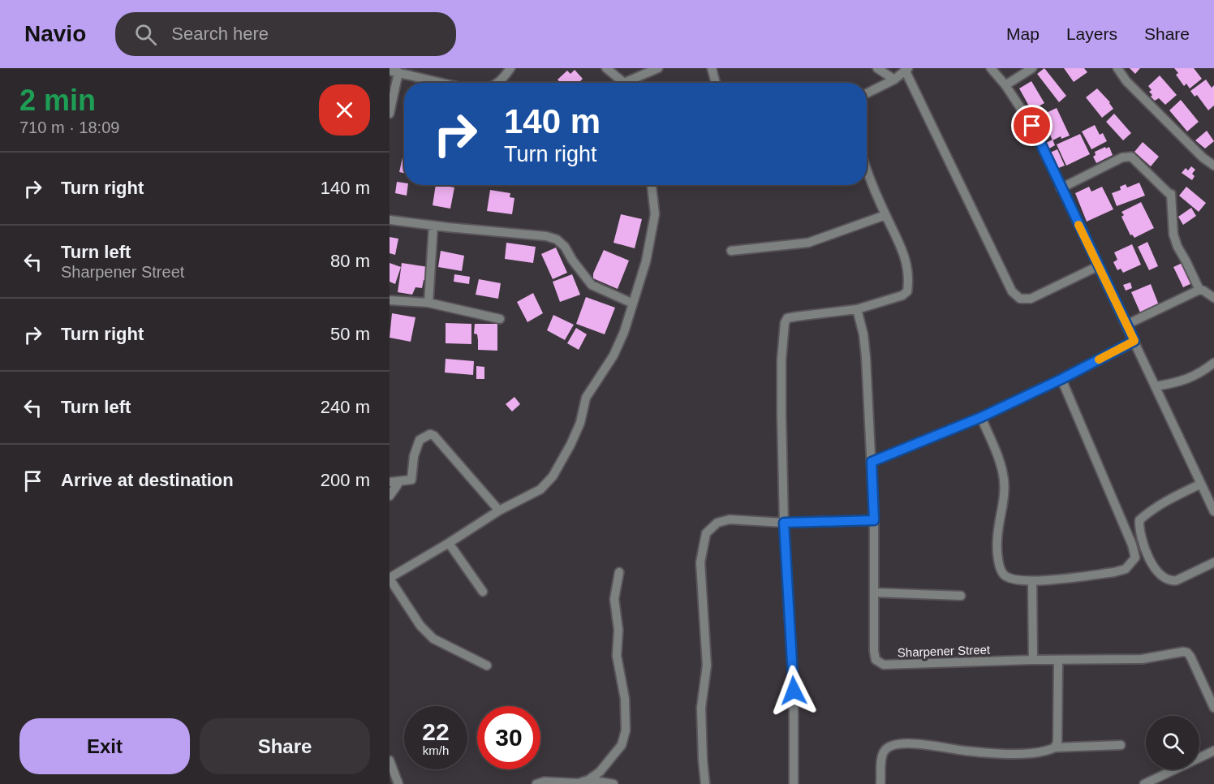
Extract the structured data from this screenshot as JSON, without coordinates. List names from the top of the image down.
{
  "streets": {
    "street": ["Sharpener Street"]
  },
  "page": {
    "header": "Navio",
    "search": "Search here",
    "nav": ["Map", "Layers", "Share"],
    "heading": ["2 min", "710 m · 18:09"],
    "turn": ["140 m", "Turn right"],
    "list": [
      {
        "name": "Turn right",
        "value": "140 m"
      },
      {
        "name": "Turn left",
        "note": "Sharpener Street",
        "value": "80 m"
      },
      {
        "name": "Turn right",
        "value": "50 m"
      },
      {
        "name": "Turn left",
        "value": "240 m"
      },
      {
        "name": "Arrive at destination",
        "value": "200 m"
      }
    ],
    "speed": "22 km/h",
    "limit": "30",
    "buttons": ["Exit", "Share"]
  }
}
